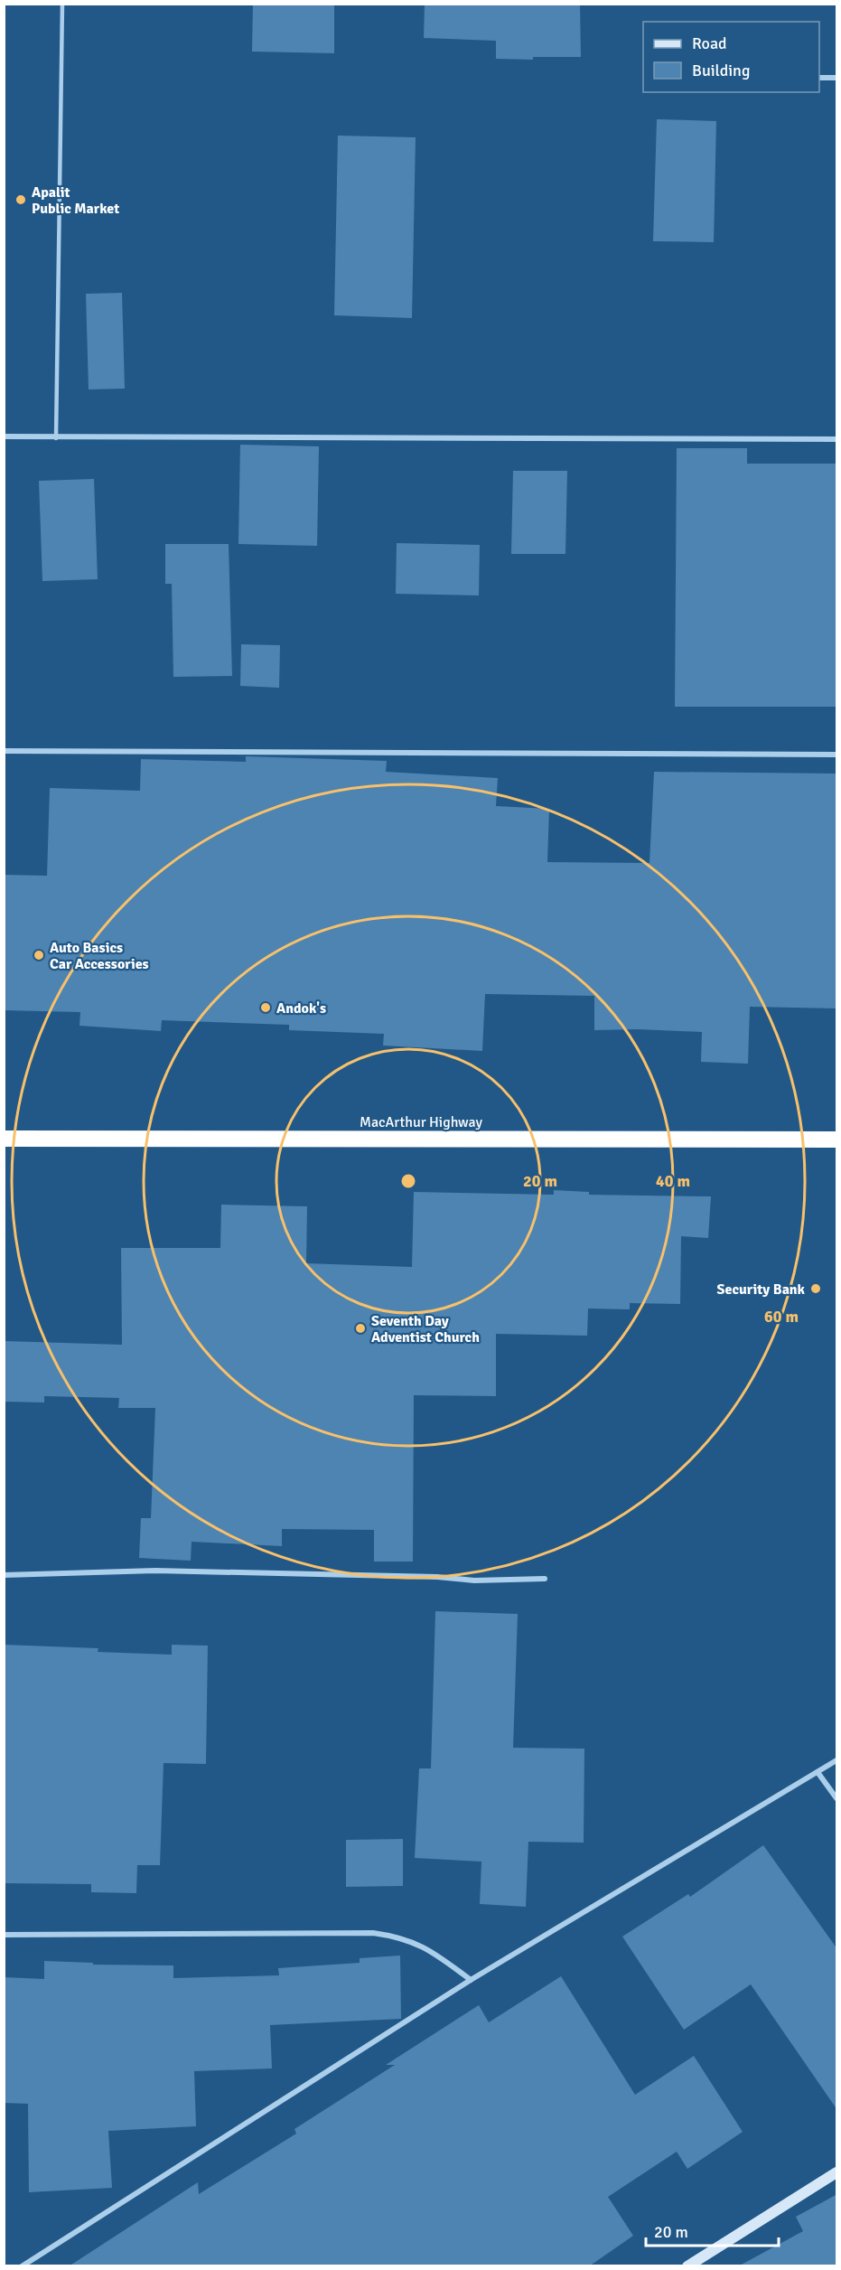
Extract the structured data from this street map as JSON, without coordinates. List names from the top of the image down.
{
  "streets": {
    "highway": ["MacArthur Highway"]
  },
  "places": [
    "Apalit Public Market",
    "Auto Basics Car Accessories",
    "Andok's",
    "Security Bank",
    "Seventh Day Adventist Church"
  ],
  "legend": ["Road", "Building"],
  "scale_bar": "20 m",
  "rings": ["20 m", "40 m", "60 m"]
}
